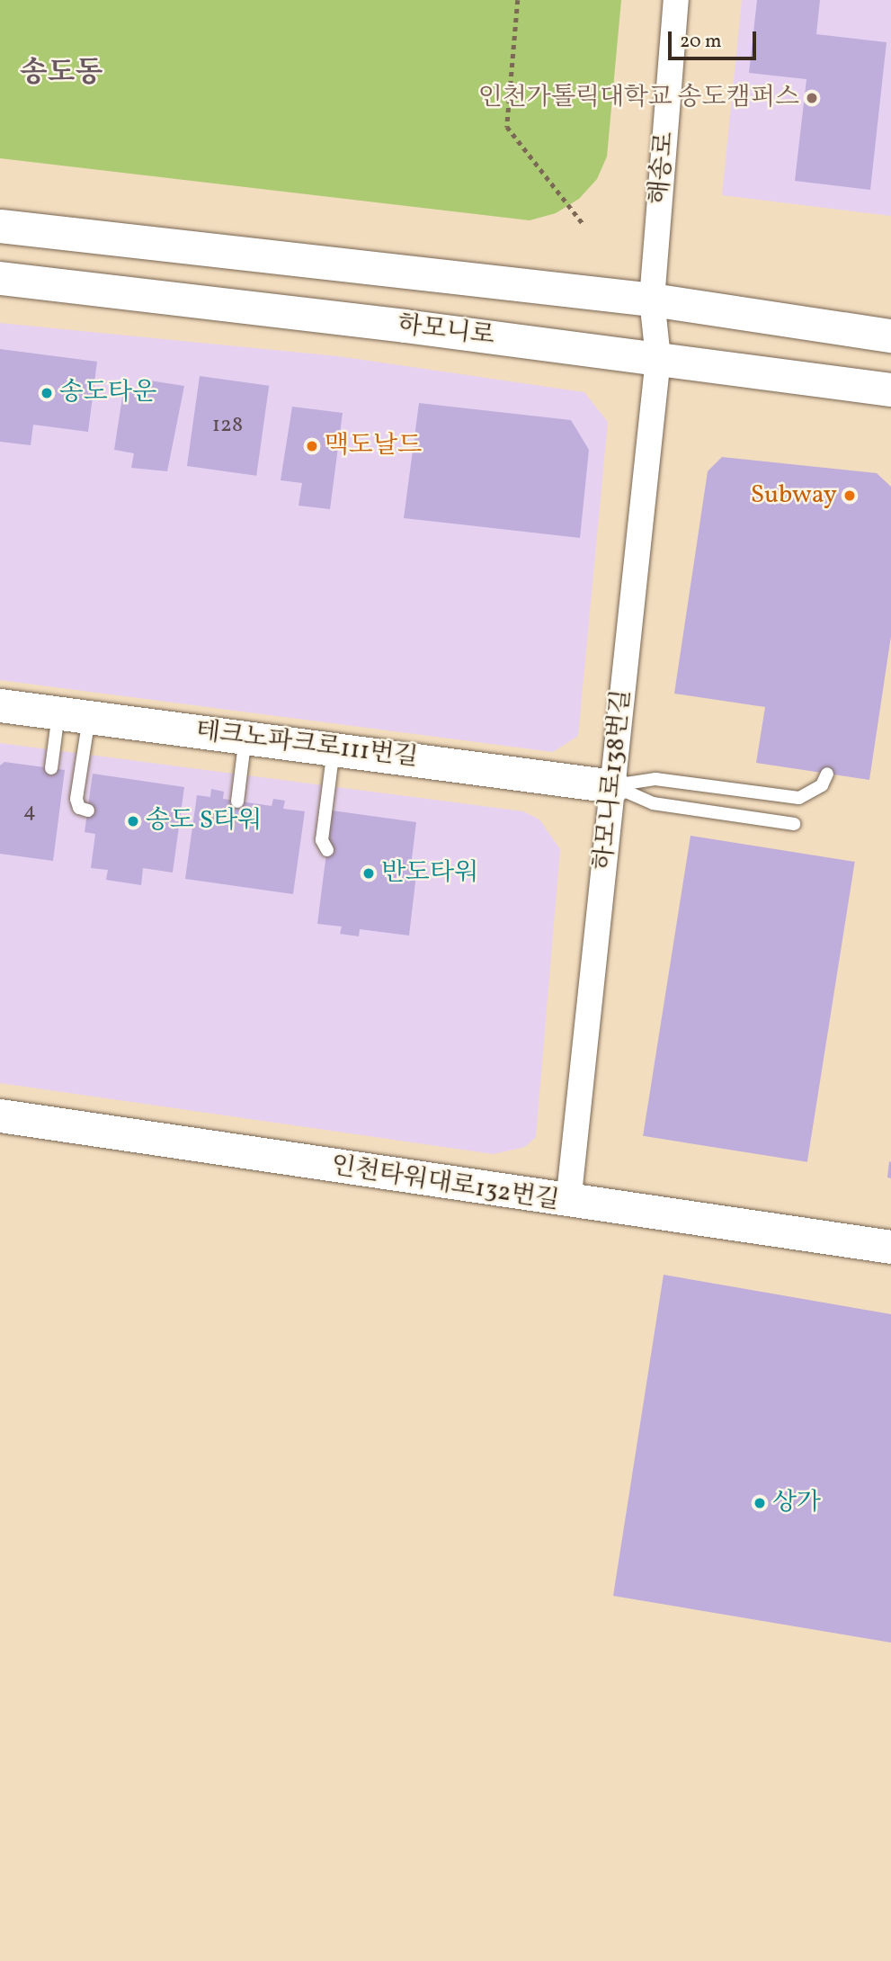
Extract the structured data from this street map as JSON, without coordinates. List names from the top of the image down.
{
  "streets": {
    "street": [
      "해송로",
      "하모니로",
      "테크노파크로111번길",
      "하모니로138번길",
      "인천타워대로132번길"
    ]
  },
  "crossings": [
    ["해송로", "하모니로"],
    ["해송로", "하모니로138번길"],
    ["하모니로", "하모니로138번길"],
    ["테크노파크로111번길", "하모니로138번길"],
    ["하모니로138번길", "인천타워대로132번길"]
  ],
  "districts": ["송도동"],
  "places": [
    "인천가톨릭대학교 송도캠퍼스",
    "송도타운",
    "맥도날드",
    "Subway",
    "송도 S타워",
    "반도타워",
    "상가"
  ],
  "house_numbers": ["128", "4"],
  "scale_bar": "20 m"
}
